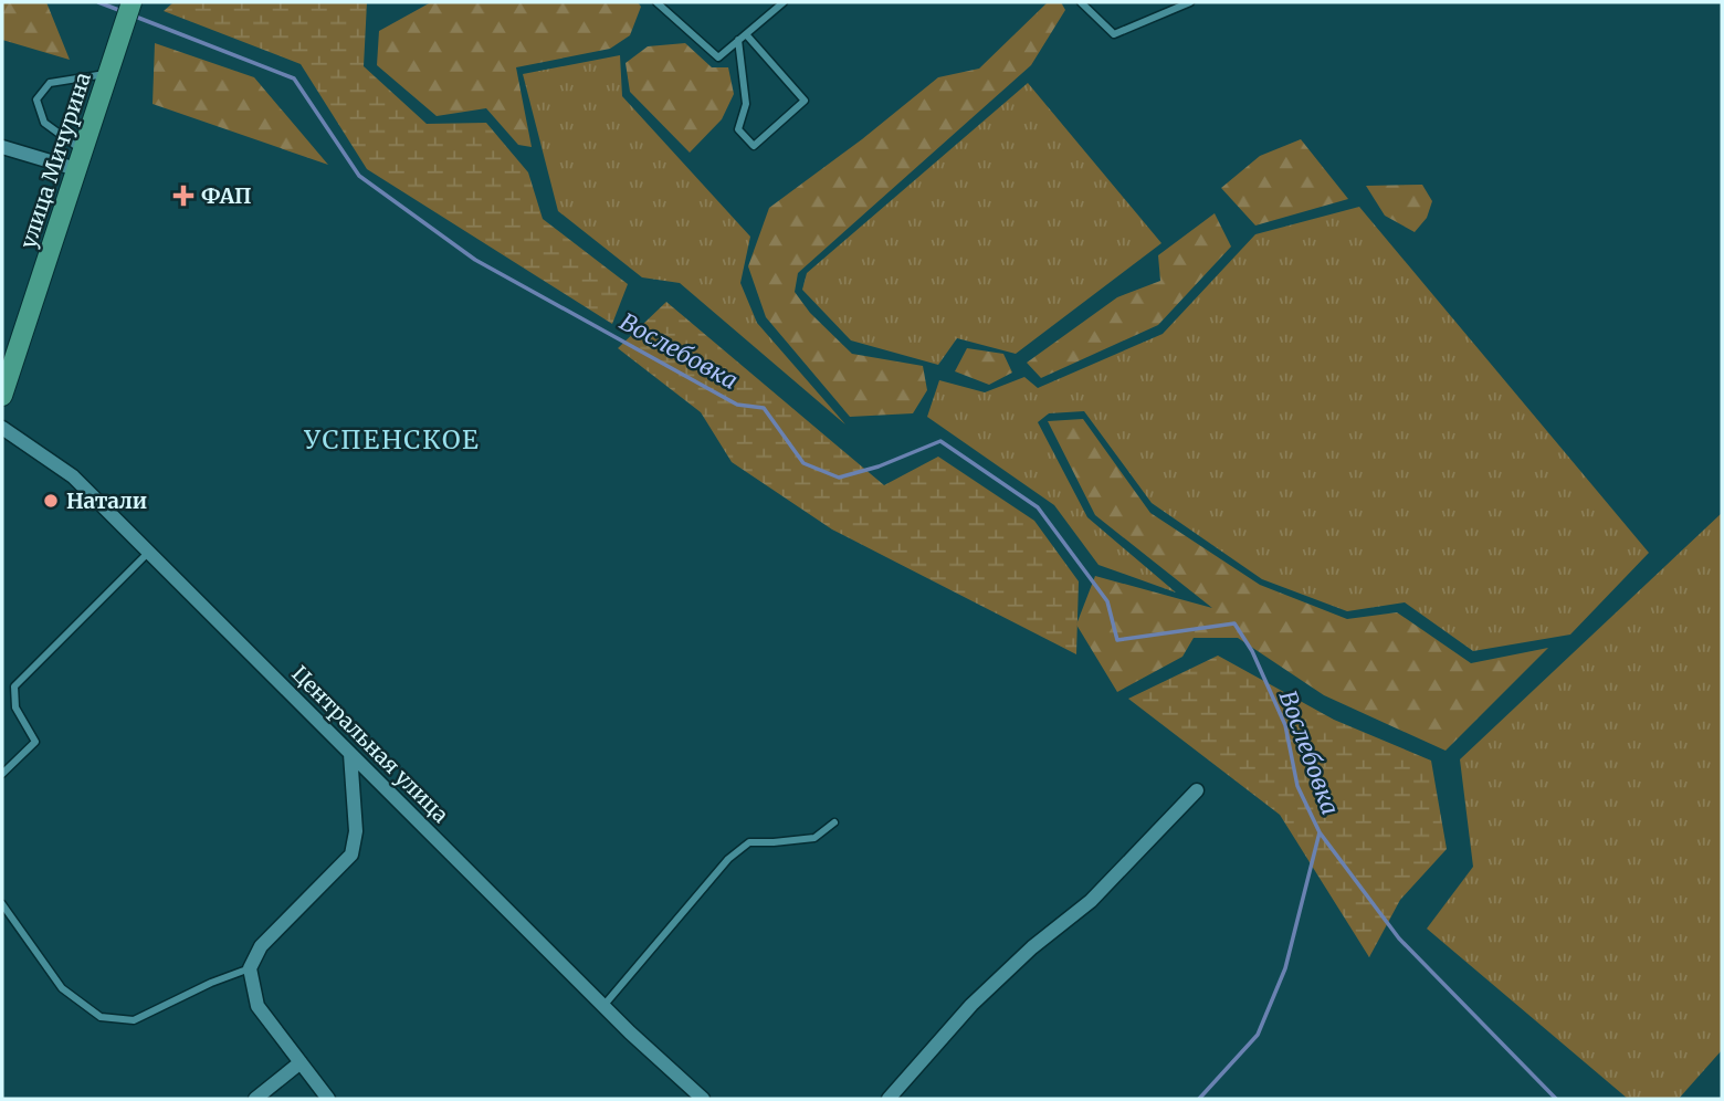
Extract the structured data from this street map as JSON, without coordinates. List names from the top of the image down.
{
  "streets": {
    "main road": ["улица Мичурина"],
    "street": ["Центральная улица"]
  },
  "districts": ["УСПЕНСКОЕ"],
  "water": ["Вослебовка"],
  "places": {
    "health": ["ФАП"],
    "other": ["Натали"]
  }
}
